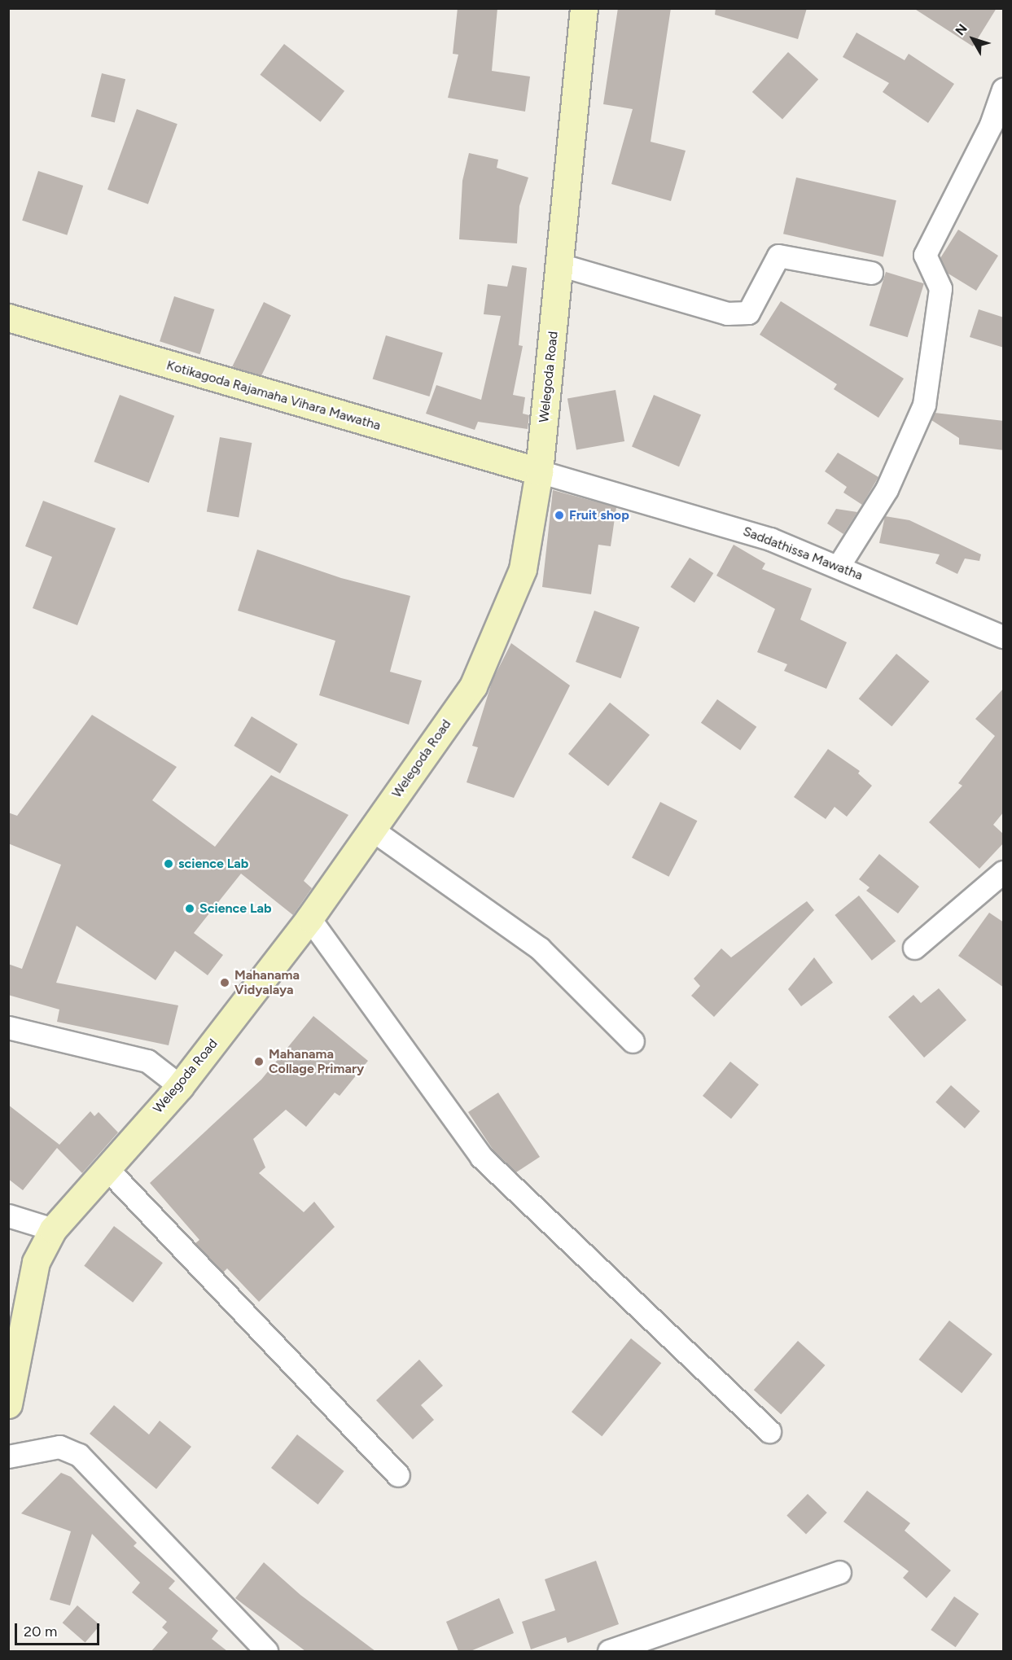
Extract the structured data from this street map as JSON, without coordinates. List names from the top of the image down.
{
  "streets": {
    "street": ["Welegoda Road", "Kotikagoda Rajamaha Vihara Mawatha", "Saddathissa Mawatha"]
  },
  "crossings": [
    ["Welegoda Road", "Kotikagoda Rajamaha Vihara Mawatha"],
    ["Welegoda Road", "Saddathissa Mawatha"],
    ["Kotikagoda Rajamaha Vihara Mawatha", "Saddathissa Mawatha"]
  ],
  "places": [
    "Fruit shop",
    "science Lab",
    "Science Lab",
    "Mahanama Vidyalaya",
    "Mahanama Collage Primary"
  ],
  "scale_bar": "20 m",
  "north": "top left"
}
